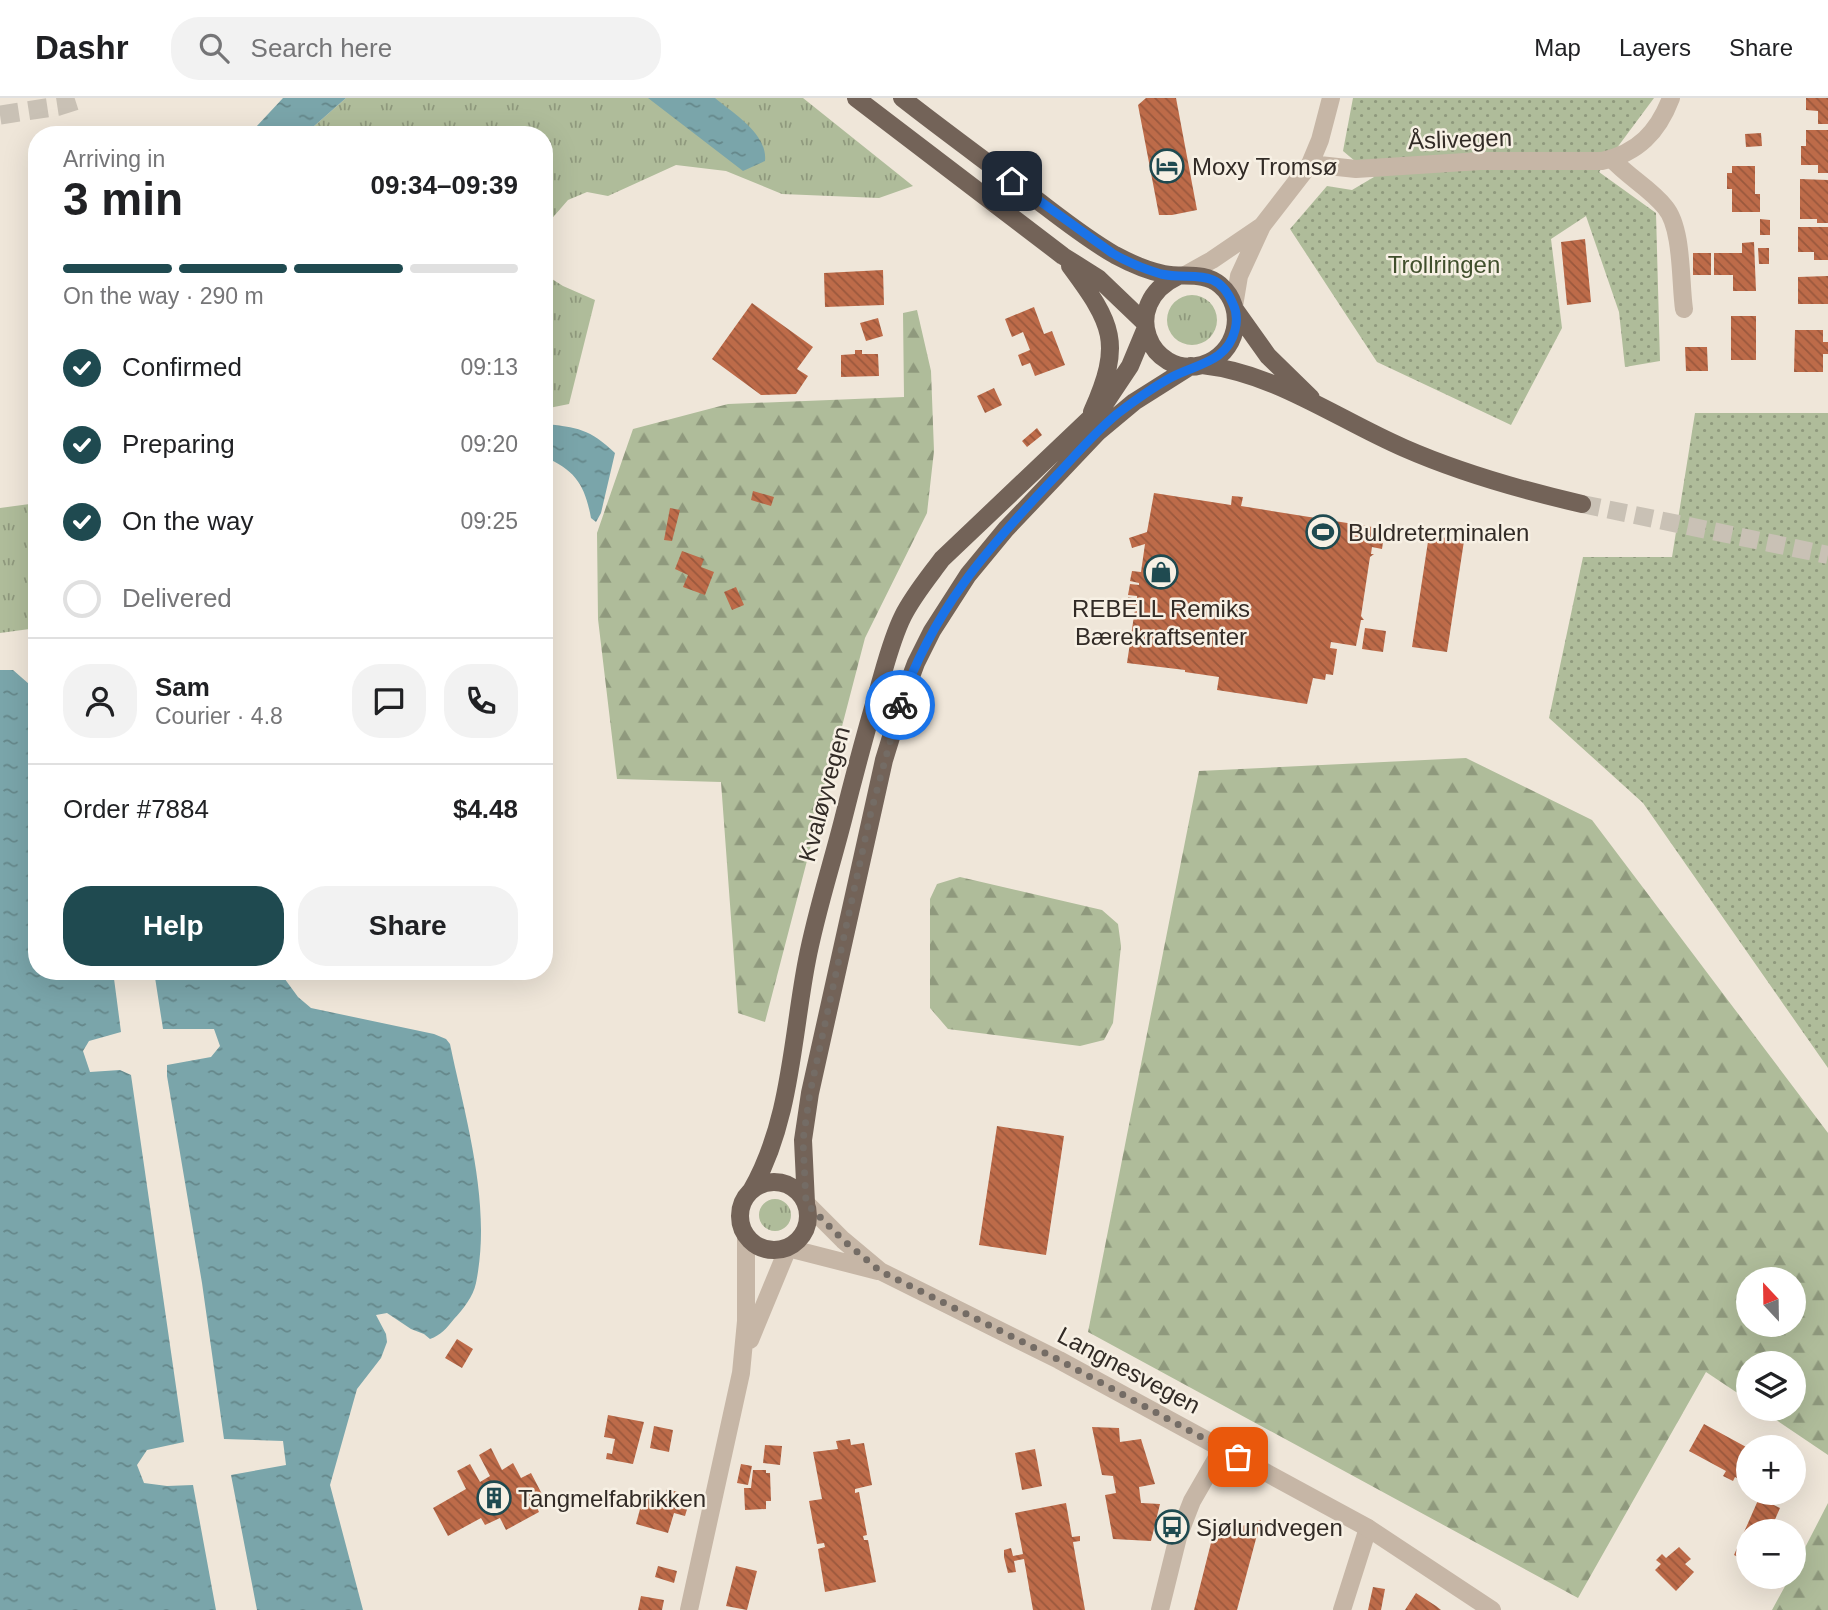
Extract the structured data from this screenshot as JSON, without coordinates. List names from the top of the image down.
{
  "streets": {
    "main road": ["Kvaløyvegen"],
    "street": ["Åslivegen", "Langnesvegen"]
  },
  "crossings": [
    ["Kvaløyvegen", "Langnesvegen"]
  ],
  "parks": ["Trollringen"],
  "places": {
    "hotel": ["Moxy Tromsø"],
    "sports": ["Buldreterminalen"],
    "shop": ["REBELL Remiks Bærekraftsenter"],
    "building": ["Tangmelfabrikken"],
    "bus stop": ["Sjølundvegen"]
  },
  "north": "top",
  "page": {
    "header": "Dashr",
    "search": "Search here",
    "nav": ["Map", "Layers", "Share"],
    "heading": ["3 min", "Arriving in", "09:34–09:39"],
    "panel": [
      "Sam",
      "Courier · 4.8",
      "Order #7884",
      "$4.48"
    ],
    "bar": "On the way · 290 m",
    "list": [
      ["Confirmed", "09:13"],
      ["Preparing", "09:20"],
      ["On the way", "09:25"],
      "Delivered"
    ],
    "buttons": ["Help", "Share"],
    "map_buttons": ["+", "−"]
  }
}
